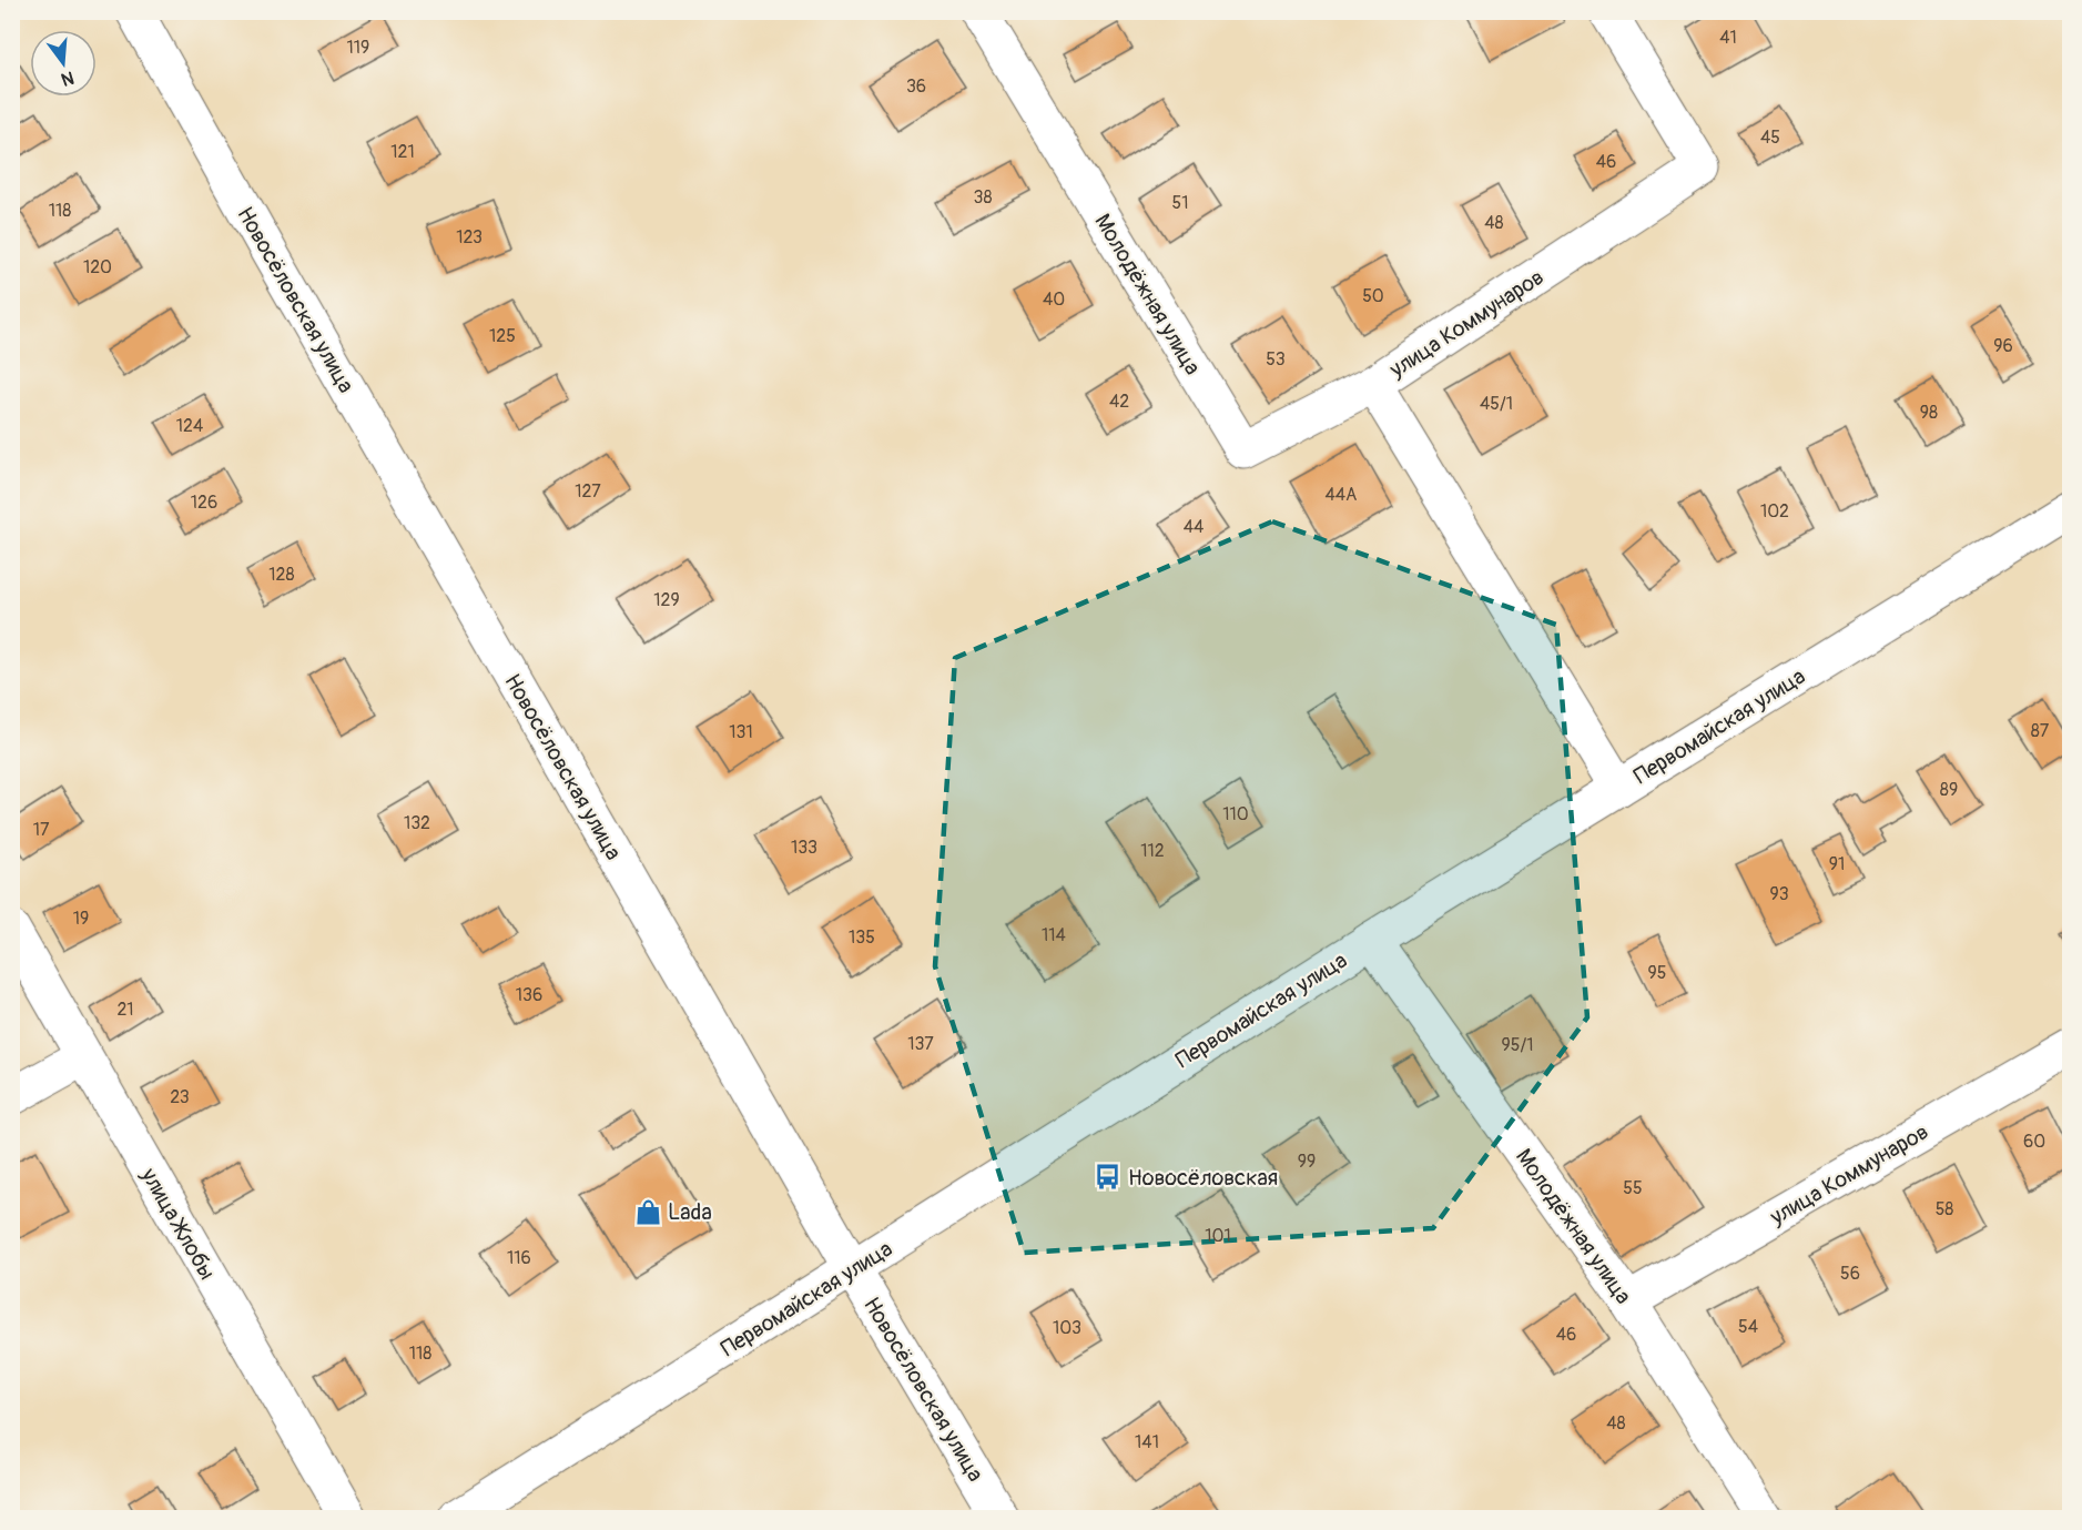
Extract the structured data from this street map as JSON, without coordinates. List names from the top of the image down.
{
  "streets": {
    "street": [
      "Молодёжная улица",
      "Новосёловская улица",
      "улица Коммунаров",
      "Первомайская улица",
      "улица Жлобы"
    ]
  },
  "crossings": [
    ["Молодёжная улица", "улица Коммунаров"],
    ["Молодёжная улица", "Первомайская улица"],
    ["Новосёловская улица", "Первомайская улица"],
    ["улица Коммунаров", "Первомайская улица"]
  ],
  "places": {
    "bus stop": ["Новосёловская"],
    "shop": ["Lada"]
  },
  "house_numbers": [
    "41",
    "119",
    "36",
    "45",
    "121",
    "46",
    "38",
    "51",
    "118",
    "48",
    "123",
    "120",
    "50",
    "40",
    "125",
    "96",
    "53",
    "42",
    "45/1",
    "98",
    "124",
    "127",
    "44А",
    "126",
    "102",
    "44",
    "128",
    "129",
    "87",
    "131",
    "89",
    "110",
    "132",
    "17",
    "133",
    "112",
    "91",
    "93",
    "19",
    "114",
    "135",
    "95",
    "136",
    "21",
    "137",
    "95/1",
    "23",
    "60",
    "99",
    "55",
    "58",
    "101",
    "116",
    "56",
    "54",
    "103",
    "46",
    "118",
    "48",
    "141"
  ],
  "north": "bottom"
}
